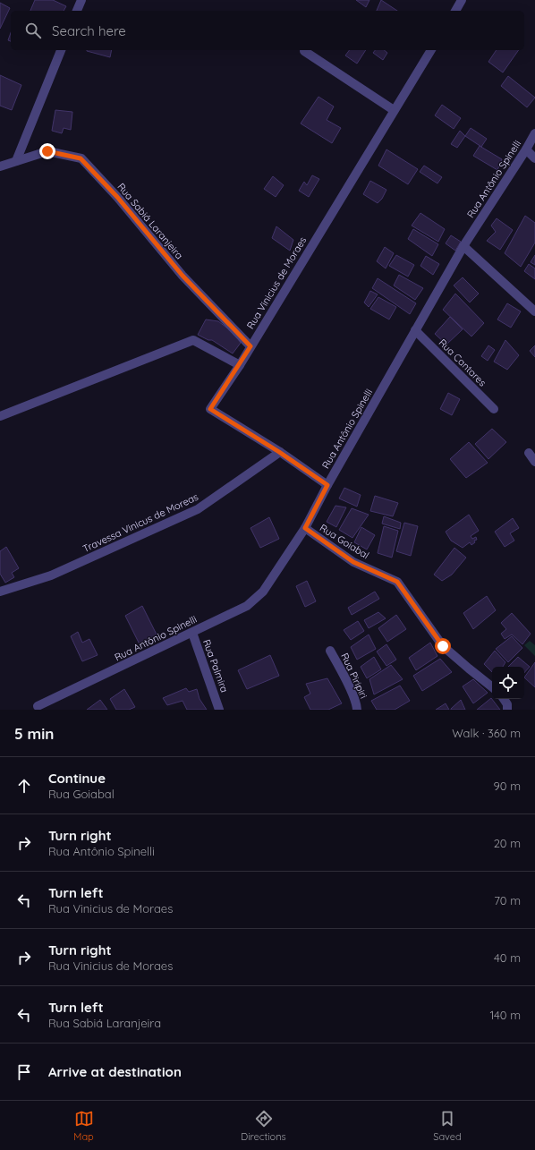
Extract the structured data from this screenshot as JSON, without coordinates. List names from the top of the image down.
{
  "streets": {
    "street": [
      "Rua Antônio Spinelli",
      "Rua Sabiá Laranjeira",
      "Rua Vinicius de Moraes",
      "Rua Cantares",
      "Travessa Vinicus de Moreas",
      "Rua Goiabal",
      "Rua Palmira",
      "Rua Piripiri"
    ]
  },
  "crossings": [
    ["Rua Antônio Spinelli", "Rua Vinicius de Moraes"],
    ["Rua Antônio Spinelli", "Rua Cantares"],
    ["Rua Antônio Spinelli", "Rua Goiabal"],
    ["Rua Antônio Spinelli", "Rua Palmira"],
    ["Rua Sabiá Laranjeira", "Rua Vinicius de Moraes"],
    ["Rua Vinicius de Moraes", "Travessa Vinicus de Moreas"]
  ],
  "page": {
    "search": "Search here",
    "heading": ["5 min", "Walk · 360 m"],
    "list": [
      ["Continue", "Rua Goiabal", "90 m"],
      ["Turn right", "Rua Antônio Spinelli", "20 m"],
      ["Turn left", "Rua Vinicius de Moraes", "70 m"],
      ["Turn right", "Rua Vinicius de Moraes", "40 m"],
      ["Turn left", "Rua Sabiá Laranjeira", "140 m"],
      "Arrive at destination"
    ],
    "nav": ["Map", "Directions", "Saved"]
  }
}
